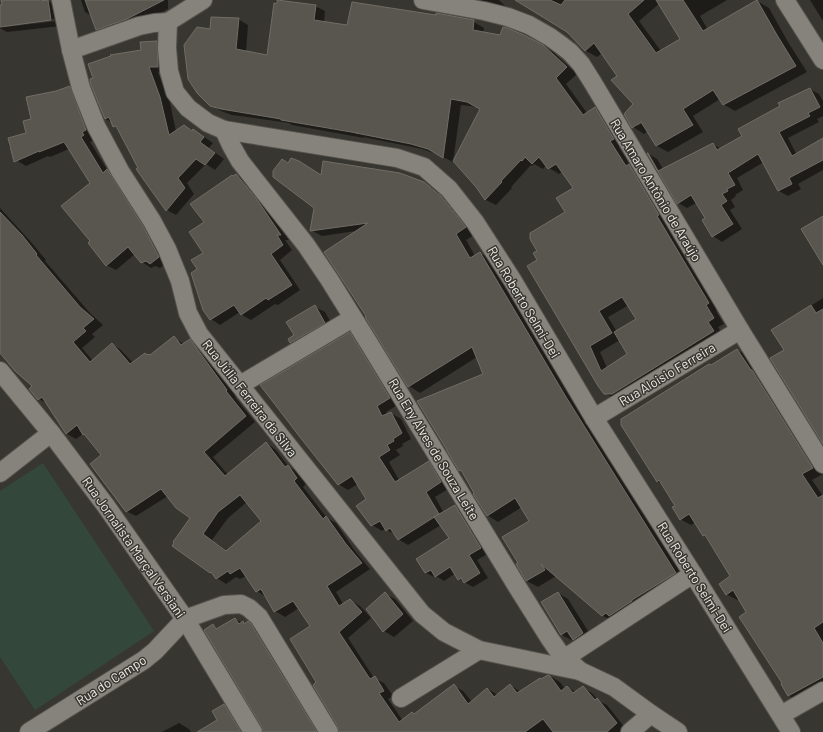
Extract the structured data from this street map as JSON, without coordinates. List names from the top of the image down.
{
  "streets": {
    "street": [
      "Rua Amaro Antônio de Araújo",
      "Rua Roberto Selmi-Dei",
      "Rua Aloisio Ferreira",
      "Rua Júlia Ferreira da Silva",
      "Rua Eny Alves de Souza Leite",
      "Rua Jornalista Marçal Versiani",
      "Rua do Campo"
    ]
  },
  "crossings": [
    ["Rua Amaro Antônio de Araújo", "Rua Aloisio Ferreira"],
    ["Rua Roberto Selmi-Dei", "Rua Aloisio Ferreira"],
    ["Rua Roberto Selmi-Dei", "Rua Eny Alves de Souza Leite"],
    ["Rua Júlia Ferreira da Silva", "Rua Eny Alves de Souza Leite"],
    ["Rua Jornalista Marçal Versiani", "Rua do Campo"]
  ]
}
